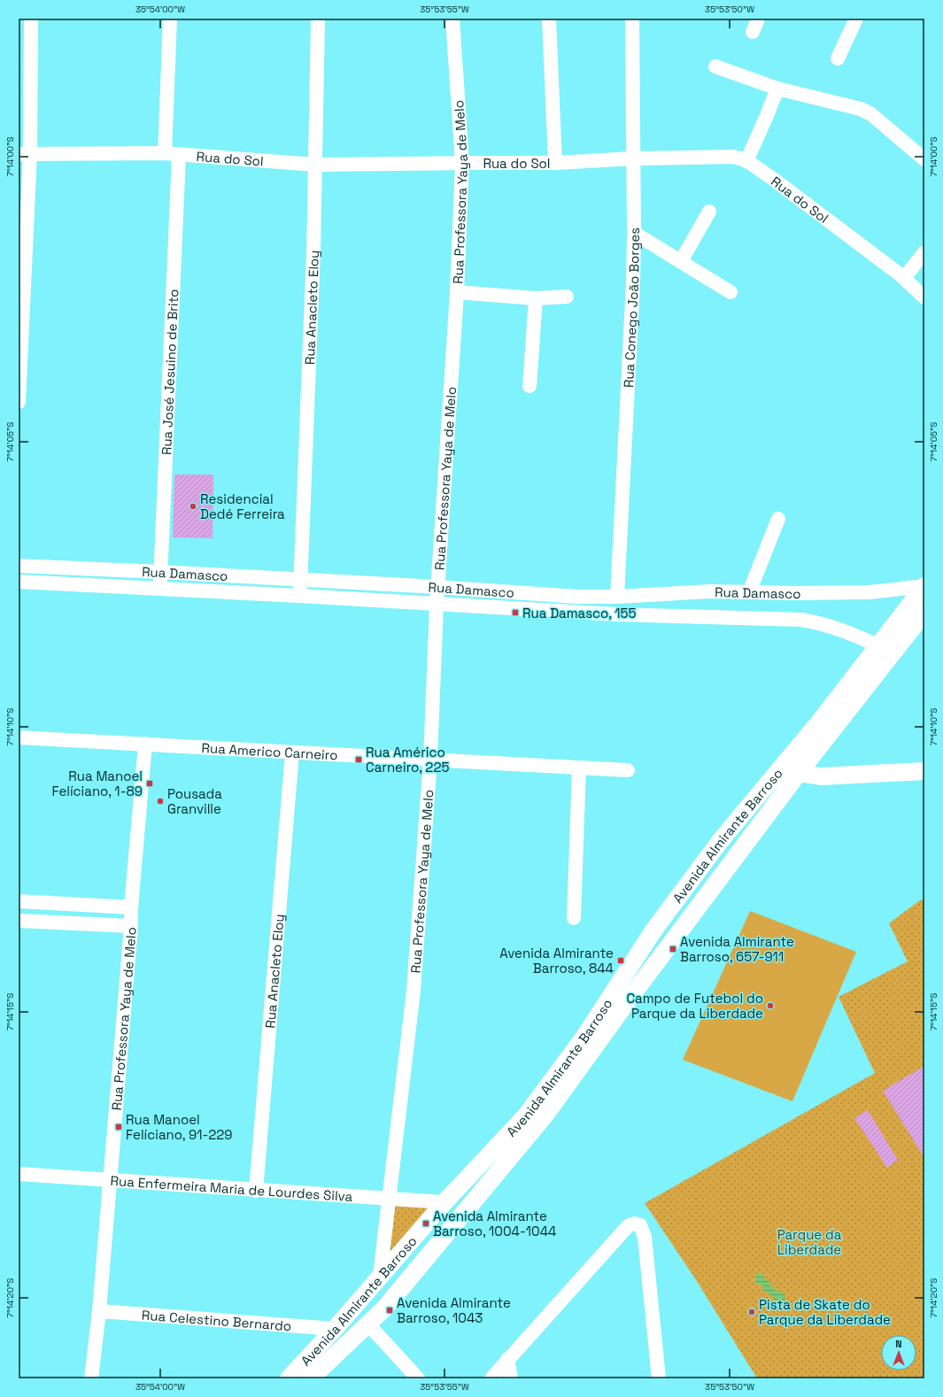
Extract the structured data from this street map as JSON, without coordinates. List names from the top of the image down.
{
  "streets": {
    "main road": ["Avenida Almirante Barroso"],
    "street": [
      "Rua do Sol",
      "Rua Professora Yaya de Melo",
      "Rua Anacleto Eloy",
      "Rua Conego João Borges",
      "Rua José Jesuino de Brito",
      "Rua Damasco",
      "Rua Americo Carneiro",
      "Rua Enfermeira Maria de Lourdes Silva",
      "Rua Celestino Bernardo"
    ]
  },
  "crossings": [
    ["Rua do Sol", "Rua Professora Yaya de Melo"],
    ["Rua do Sol", "Rua Anacleto Eloy"],
    ["Rua do Sol", "Rua Conego João Borges"],
    ["Rua do Sol", "Rua José Jesuino de Brito"],
    ["Rua Professora Yaya de Melo", "Rua Damasco"],
    ["Rua Professora Yaya de Melo", "Rua Americo Carneiro"],
    ["Rua Professora Yaya de Melo", "Avenida Almirante Barroso"],
    ["Rua Professora Yaya de Melo", "Rua Enfermeira Maria de Lourdes Silva"],
    ["Rua Professora Yaya de Melo", "Rua Celestino Bernardo"],
    ["Rua Anacleto Eloy", "Rua Damasco"],
    ["Rua Anacleto Eloy", "Rua Americo Carneiro"],
    ["Rua Anacleto Eloy", "Rua Enfermeira Maria de Lourdes Silva"],
    ["Rua Conego João Borges", "Rua Damasco"],
    ["Rua José Jesuino de Brito", "Rua Damasco"],
    ["Rua Damasco", "Avenida Almirante Barroso"],
    ["Avenida Almirante Barroso", "Rua Enfermeira Maria de Lourdes Silva"],
    ["Avenida Almirante Barroso", "Rua Celestino Bernardo"]
  ],
  "parks": ["Parque da Liberdade"],
  "places": {
    "other": [
      "Residencial Dedé Ferreira",
      "Pousada Granville",
      "Campo de Futebol do Parque da Liberdade",
      "Pista de Skate do Parque da Liberdade"
    ],
    "transit": [
      "Rua Damasco, 155",
      "Rua Américo Carneiro, 225",
      "Rua Manoel Felíciano, 1-89",
      "Avenida Almirante Barroso, 657-911",
      "Avenida Almirante Barroso, 844",
      "Rua Manoel Felíciano, 91-229",
      "Avenida Almirante Barroso, 1004-1044",
      "Avenida Almirante Barroso, 1043"
    ]
  },
  "north": "top",
  "coordinates": [
    "35°54'00\"W",
    "35°53'55\"W",
    "35°53'50\"W",
    "7°14'00\"S",
    "7°14'05\"S",
    "7°14'10\"S",
    "7°14'15\"S",
    "7°14'20\"S"
  ]
}
